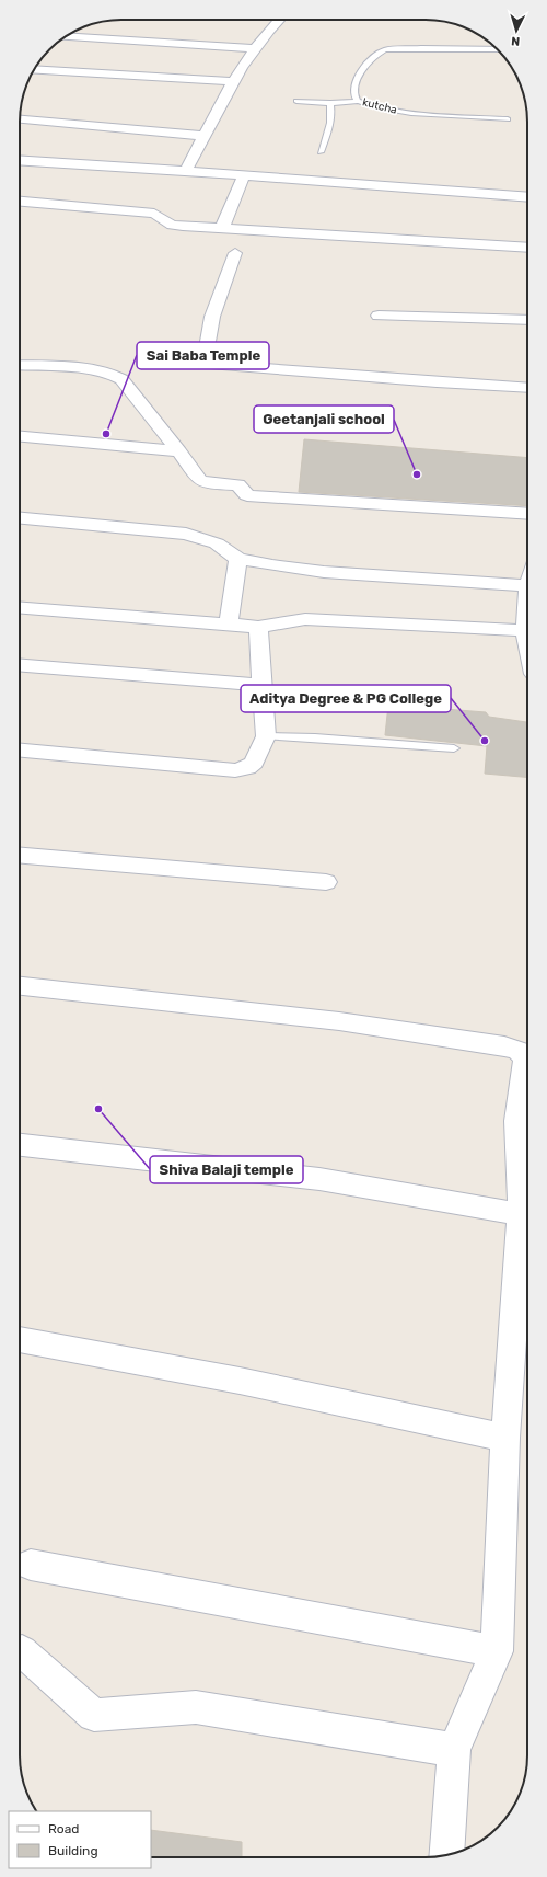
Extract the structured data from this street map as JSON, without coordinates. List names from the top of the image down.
{
  "streets": {
    "lane": ["kutcha"]
  },
  "places": [
    "Sai Baba Temple",
    "Geetanjali school",
    "Aditya Degree & PG College",
    "Shiva Balaji temple"
  ],
  "legend": ["Road", "Building"],
  "north": "bottom"
}
